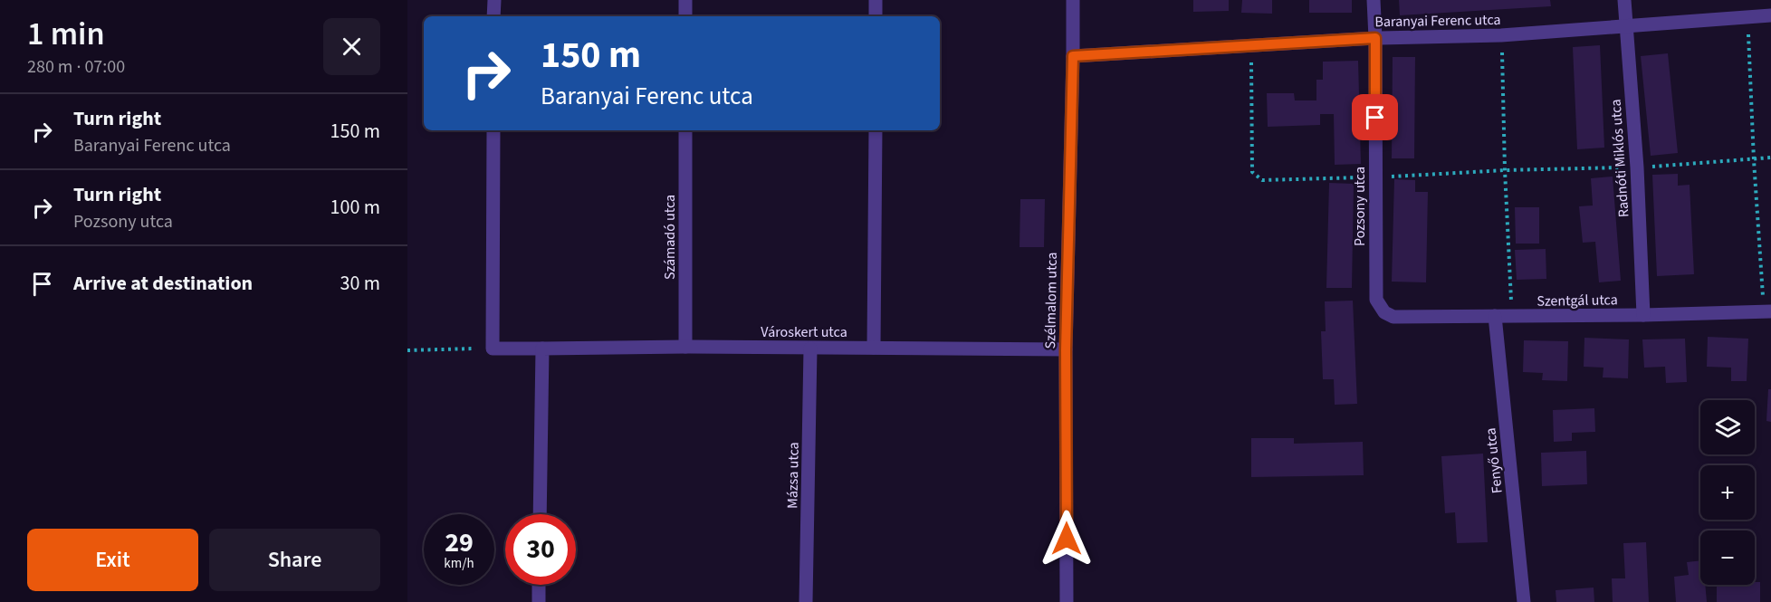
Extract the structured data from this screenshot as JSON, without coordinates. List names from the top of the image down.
{
  "streets": {
    "street": [
      "Baranyai Ferenc utca",
      "Radnóti Miklós utca",
      "Pozsony utca",
      "Számadó utca",
      "Szentgál utca",
      "Szélmalom utca",
      "Városkert utca",
      "Fenyő utca",
      "Mázsa utca"
    ]
  },
  "crossings": [
    ["Baranyai Ferenc utca", "Radnóti Miklós utca"],
    ["Baranyai Ferenc utca", "Pozsony utca"],
    ["Baranyai Ferenc utca", "Szélmalom utca"],
    ["Radnóti Miklós utca", "Szentgál utca"],
    ["Pozsony utca", "Szentgál utca"],
    ["Számadó utca", "Városkert utca"],
    ["Szentgál utca", "Fenyő utca"],
    ["Szélmalom utca", "Városkert utca"],
    ["Városkert utca", "Mázsa utca"]
  ],
  "page": {
    "heading": ["1 min", "280 m · 07:00"],
    "turn": ["150 m", "Baranyai Ferenc utca"],
    "list": [
      {
        "name": "Turn right",
        "note": "Baranyai Ferenc utca",
        "value": "150 m"
      },
      {
        "name": "Turn right",
        "note": "Pozsony utca",
        "value": "100 m"
      },
      {
        "name": "Arrive at destination",
        "value": "30 m"
      }
    ],
    "map_buttons": ["+", "−"],
    "speed": "29 km/h",
    "limit": "30",
    "buttons": ["Exit", "Share"]
  }
}
